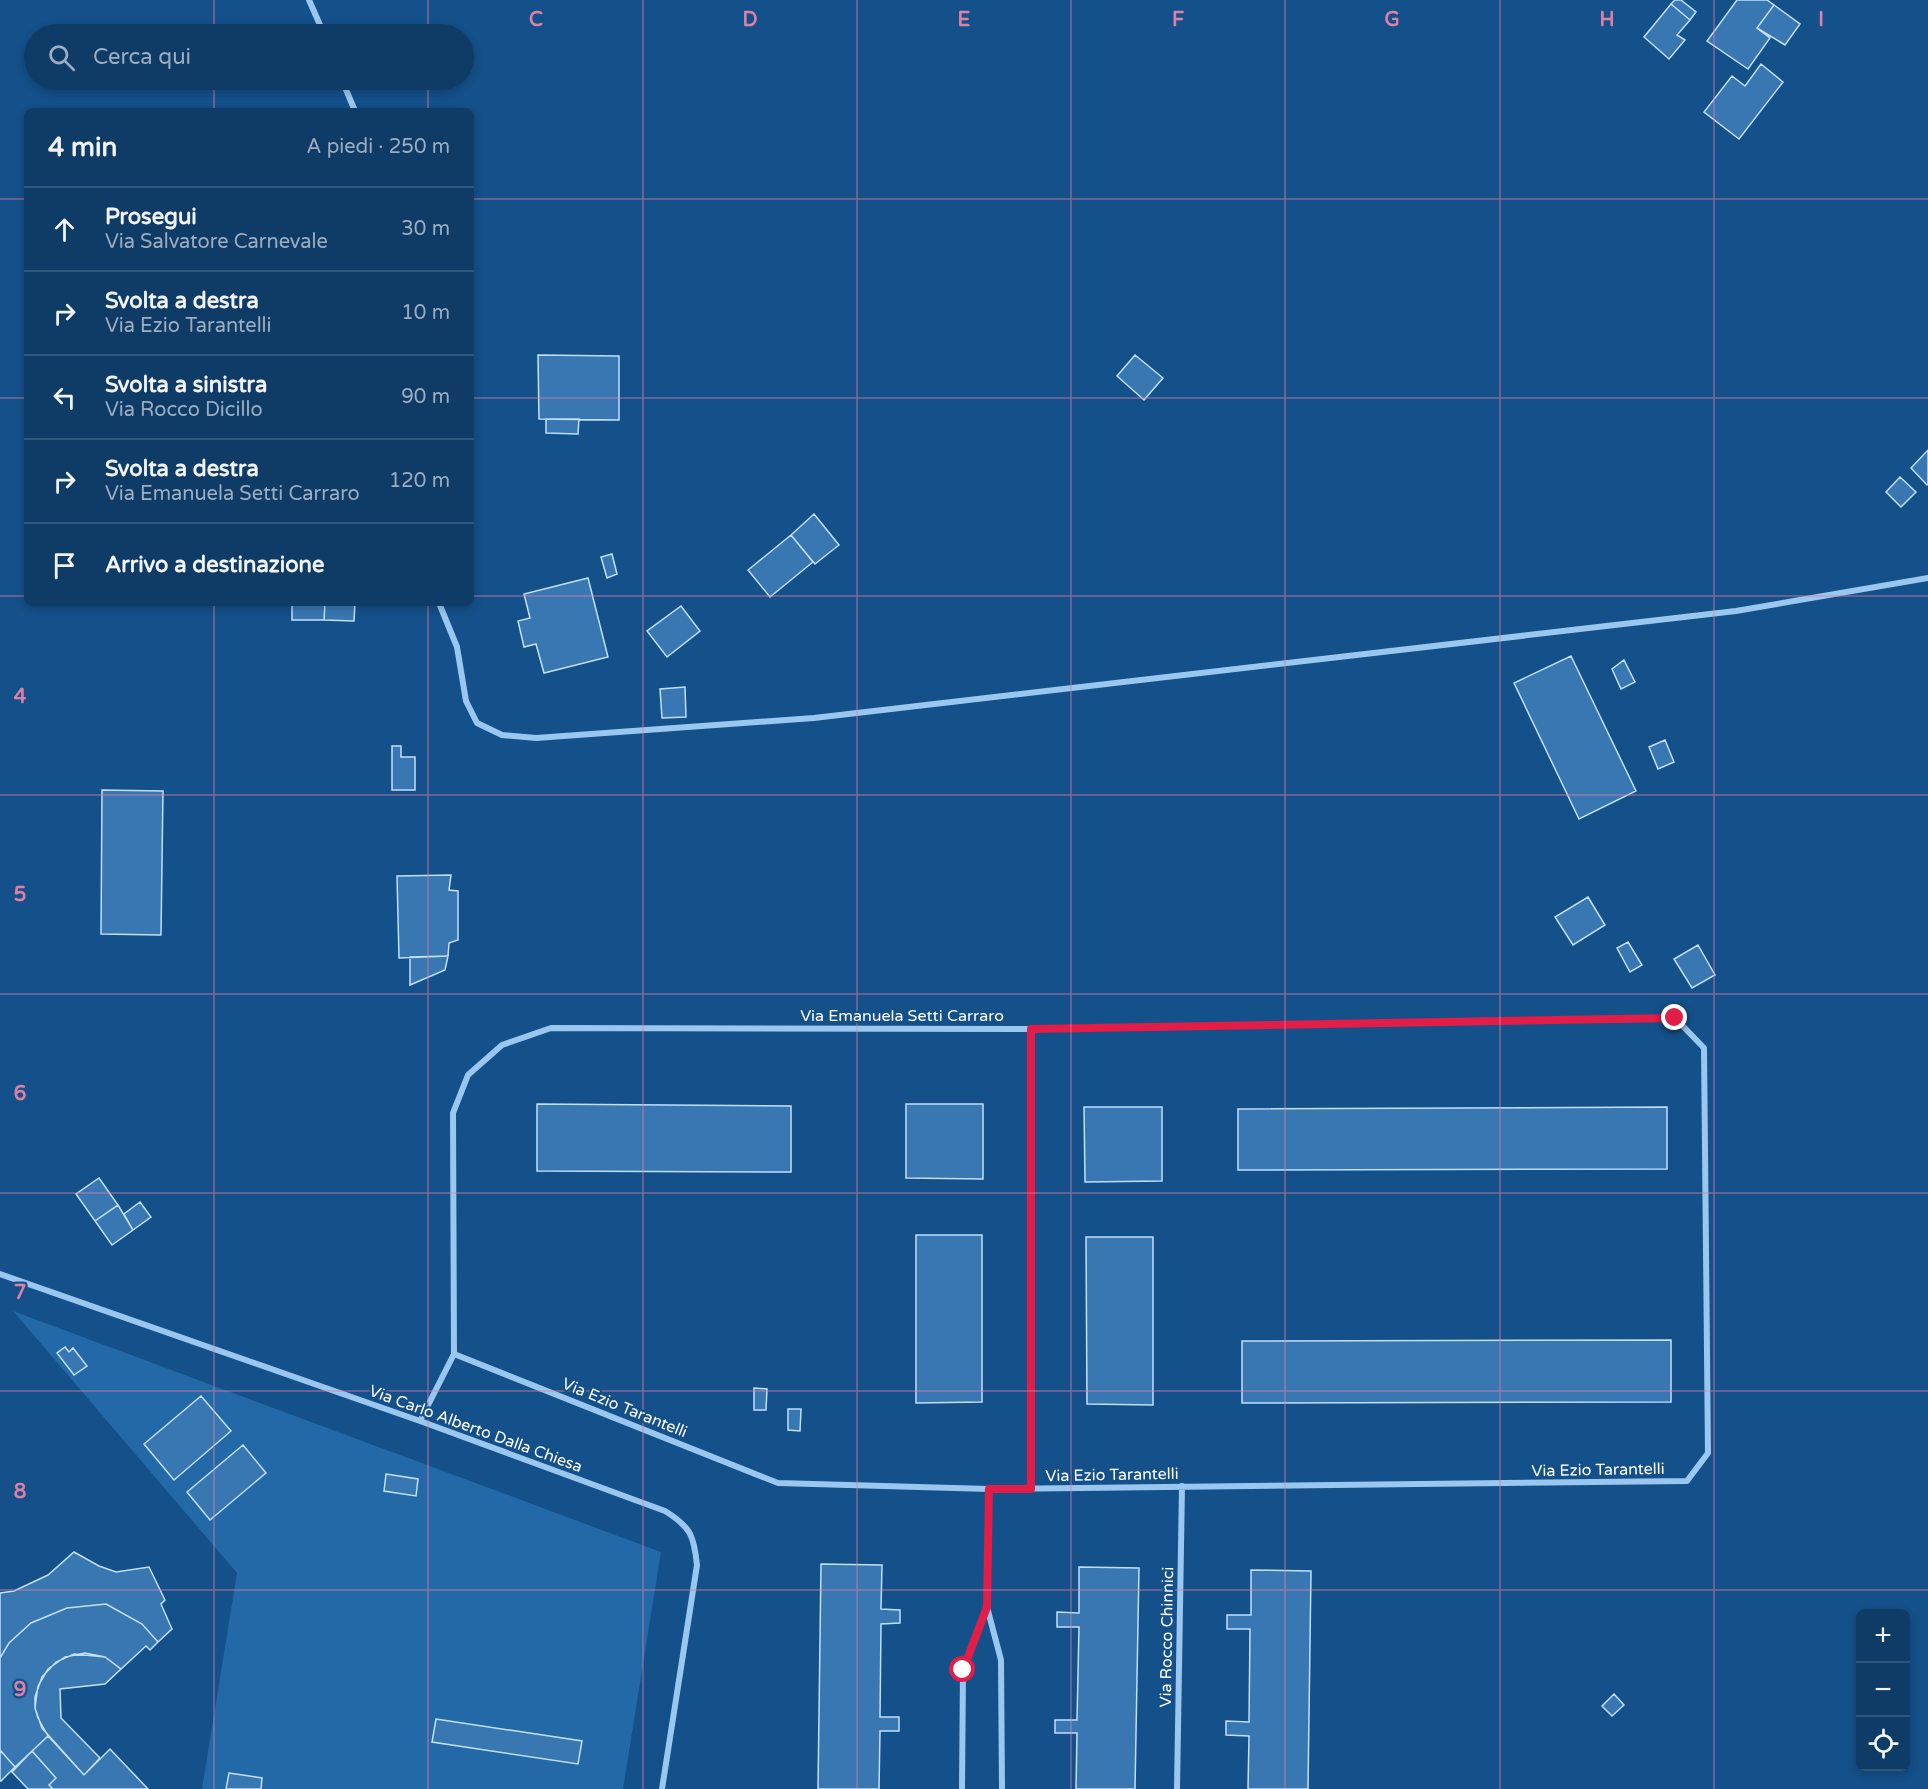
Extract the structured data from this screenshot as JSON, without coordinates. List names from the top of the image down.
{
  "streets": {
    "street": [
      "Via Emanuela Setti Carraro",
      "Via Ezio Tarantelli",
      "Via Carlo Alberto Dalla Chiesa",
      "Via Rocco Chinnici"
    ]
  },
  "crossings": [
    ["Via Emanuela Setti Carraro", "Via Ezio Tarantelli"],
    ["Via Ezio Tarantelli", "Via Rocco Chinnici"]
  ],
  "page": {
    "search": "Cerca qui",
    "heading": ["4 min", "A piedi · 250 m"],
    "list": [
      ["Prosegui", "Via Salvatore Carnevale", "30 m"],
      ["Svolta a destra", "Via Ezio Tarantelli", "10 m"],
      ["Svolta a sinistra", "Via Rocco Dicillo", "90 m"],
      ["Svolta a destra", "Via Emanuela Setti Carraro", "120 m"],
      "Arrivo a destinazione"
    ],
    "map_buttons": ["+", "−"]
  },
  "grid": {
    "columns": [
      "C",
      "D",
      "E",
      "F",
      "G",
      "H",
      "I"
    ],
    "rows": [
      "4",
      "5",
      "6",
      "7",
      "8",
      "9"
    ]
  }
}
